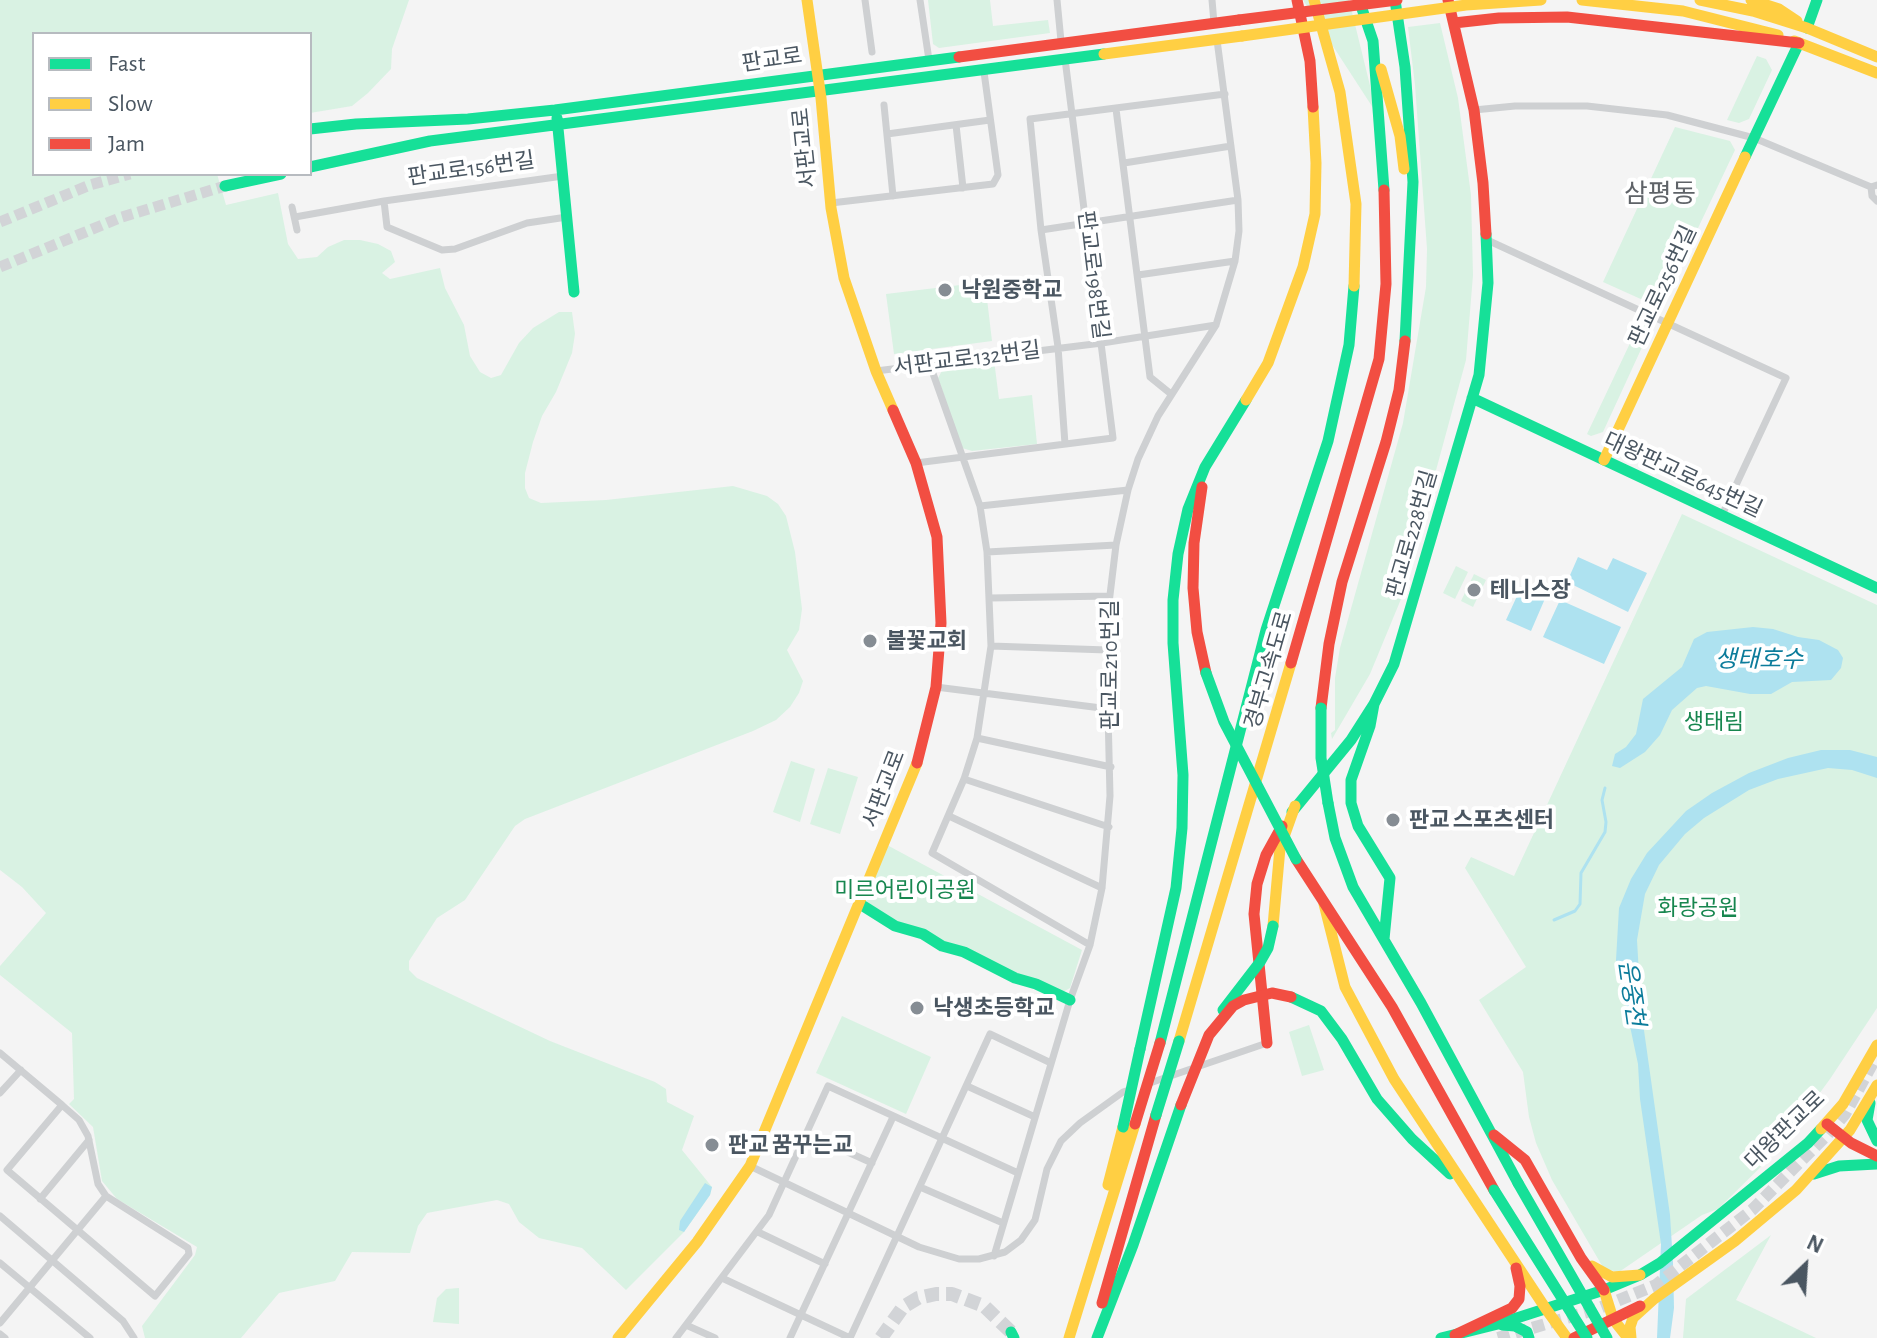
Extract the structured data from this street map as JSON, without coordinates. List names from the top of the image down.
{
  "streets": {
    "main road": [
      "판교로",
      "서판교로",
      "판교로156번길",
      "판교로256번길",
      "대왕판교로645번길",
      "판교로228번길",
      "경부고속도로",
      "대왕판교로"
    ],
    "street": ["판교로198번길", "서판교로132번길", "판교로210번길"]
  },
  "crossings": [
    ["판교로", "서판교로"],
    ["판교로", "판교로156번길"],
    ["판교로", "판교로198번길"],
    ["판교로", "판교로210번길"],
    ["서판교로", "서판교로132번길"],
    ["판교로198번길", "서판교로132번길"],
    ["판교로256번길", "대왕판교로645번길"],
    ["서판교로132번길", "판교로210번길"],
    ["대왕판교로645번길", "판교로228번길"]
  ],
  "districts": ["삼평동"],
  "water": ["생태호수", "운중천"],
  "parks": ["생태림", "미르어린이공원", "화랑공원"],
  "places": [
    "낙원중학교",
    "테니스장",
    "불꽃교회",
    "판교 스포츠센터",
    "낙생초등학교",
    "판교 꿈꾸는교"
  ],
  "legend": ["Fast", "Slow", "Jam"],
  "north": "top right"
}
